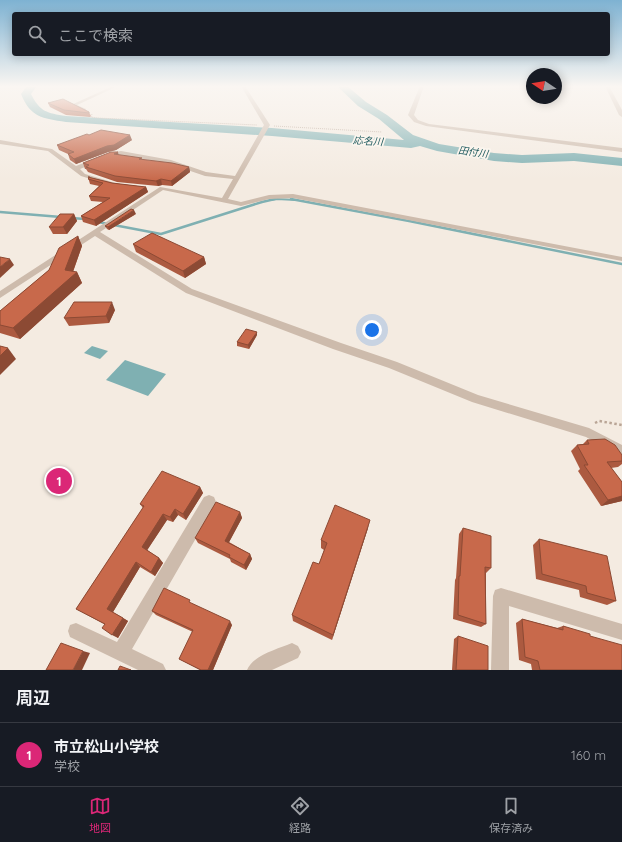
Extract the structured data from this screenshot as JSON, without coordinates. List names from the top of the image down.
{
  "water": ["応名川", "田付川"],
  "north": "left",
  "page": {
    "search": "ここで検索",
    "pins": "1",
    "heading": "周辺",
    "list": [
      {
        "mark": "1",
        "name": "市立松山小学校",
        "note": "学校",
        "value": "160 m"
      }
    ],
    "nav": ["地図", "経路", "保存済み"]
  }
}
